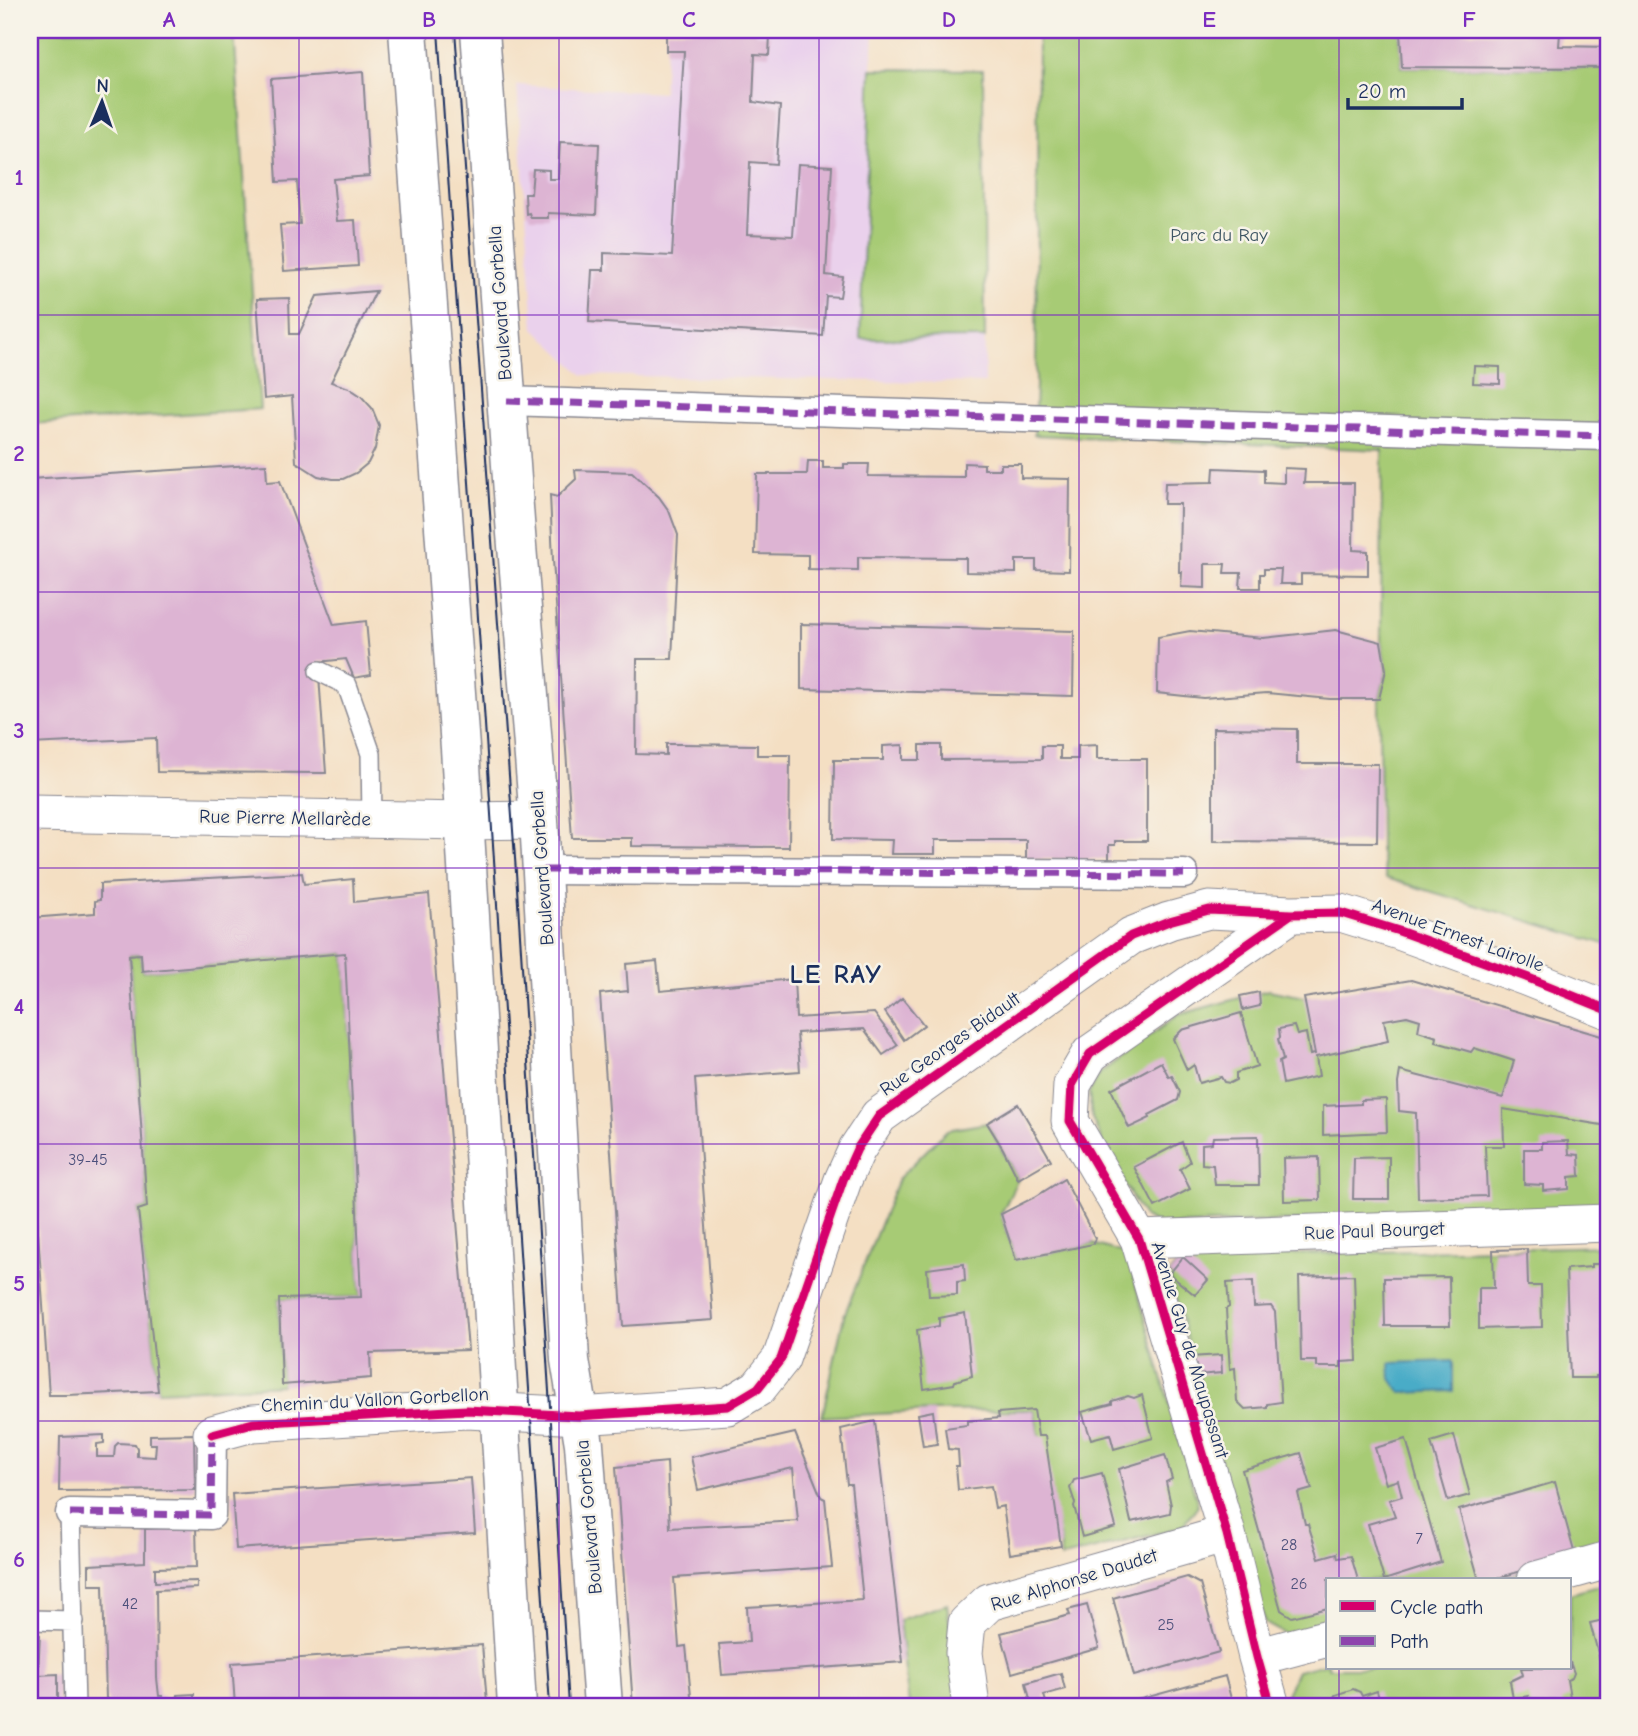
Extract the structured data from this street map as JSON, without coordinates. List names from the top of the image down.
{
  "streets": {
    "main road": ["Boulevard Gorbella"],
    "street": [
      "Rue Pierre Mellarède",
      "Avenue Ernest Lairolle",
      "Rue Georges Bidault",
      "Rue Paul Bourget",
      "Avenue Guy de Maupassant",
      "Chemin du Vallon Gorbellon",
      "Rue Alphonse Daudet"
    ]
  },
  "crossings": [
    ["Boulevard Gorbella", "Rue Pierre Mellarède"],
    ["Boulevard Gorbella", "Rue Georges Bidault"],
    ["Avenue Ernest Lairolle", "Rue Georges Bidault"],
    ["Avenue Ernest Lairolle", "Avenue Guy de Maupassant"],
    ["Rue Georges Bidault", "Avenue Guy de Maupassant"],
    ["Rue Georges Bidault", "Chemin du Vallon Gorbellon"],
    ["Rue Paul Bourget", "Avenue Guy de Maupassant"],
    ["Avenue Guy de Maupassant", "Rue Alphonse Daudet"]
  ],
  "districts": ["LE RAY"],
  "parks": ["Parc du Ray"],
  "house_numbers": [
    "39-45",
    "7",
    "28",
    "26",
    "42",
    "25"
  ],
  "legend": ["Cycle path", "Path"],
  "scale_bar": "20 m",
  "north": "top",
  "grid": {
    "columns": [
      "A",
      "B",
      "C",
      "D",
      "E",
      "F"
    ],
    "rows": [
      "1",
      "2",
      "3",
      "4",
      "5",
      "6"
    ]
  }
}
